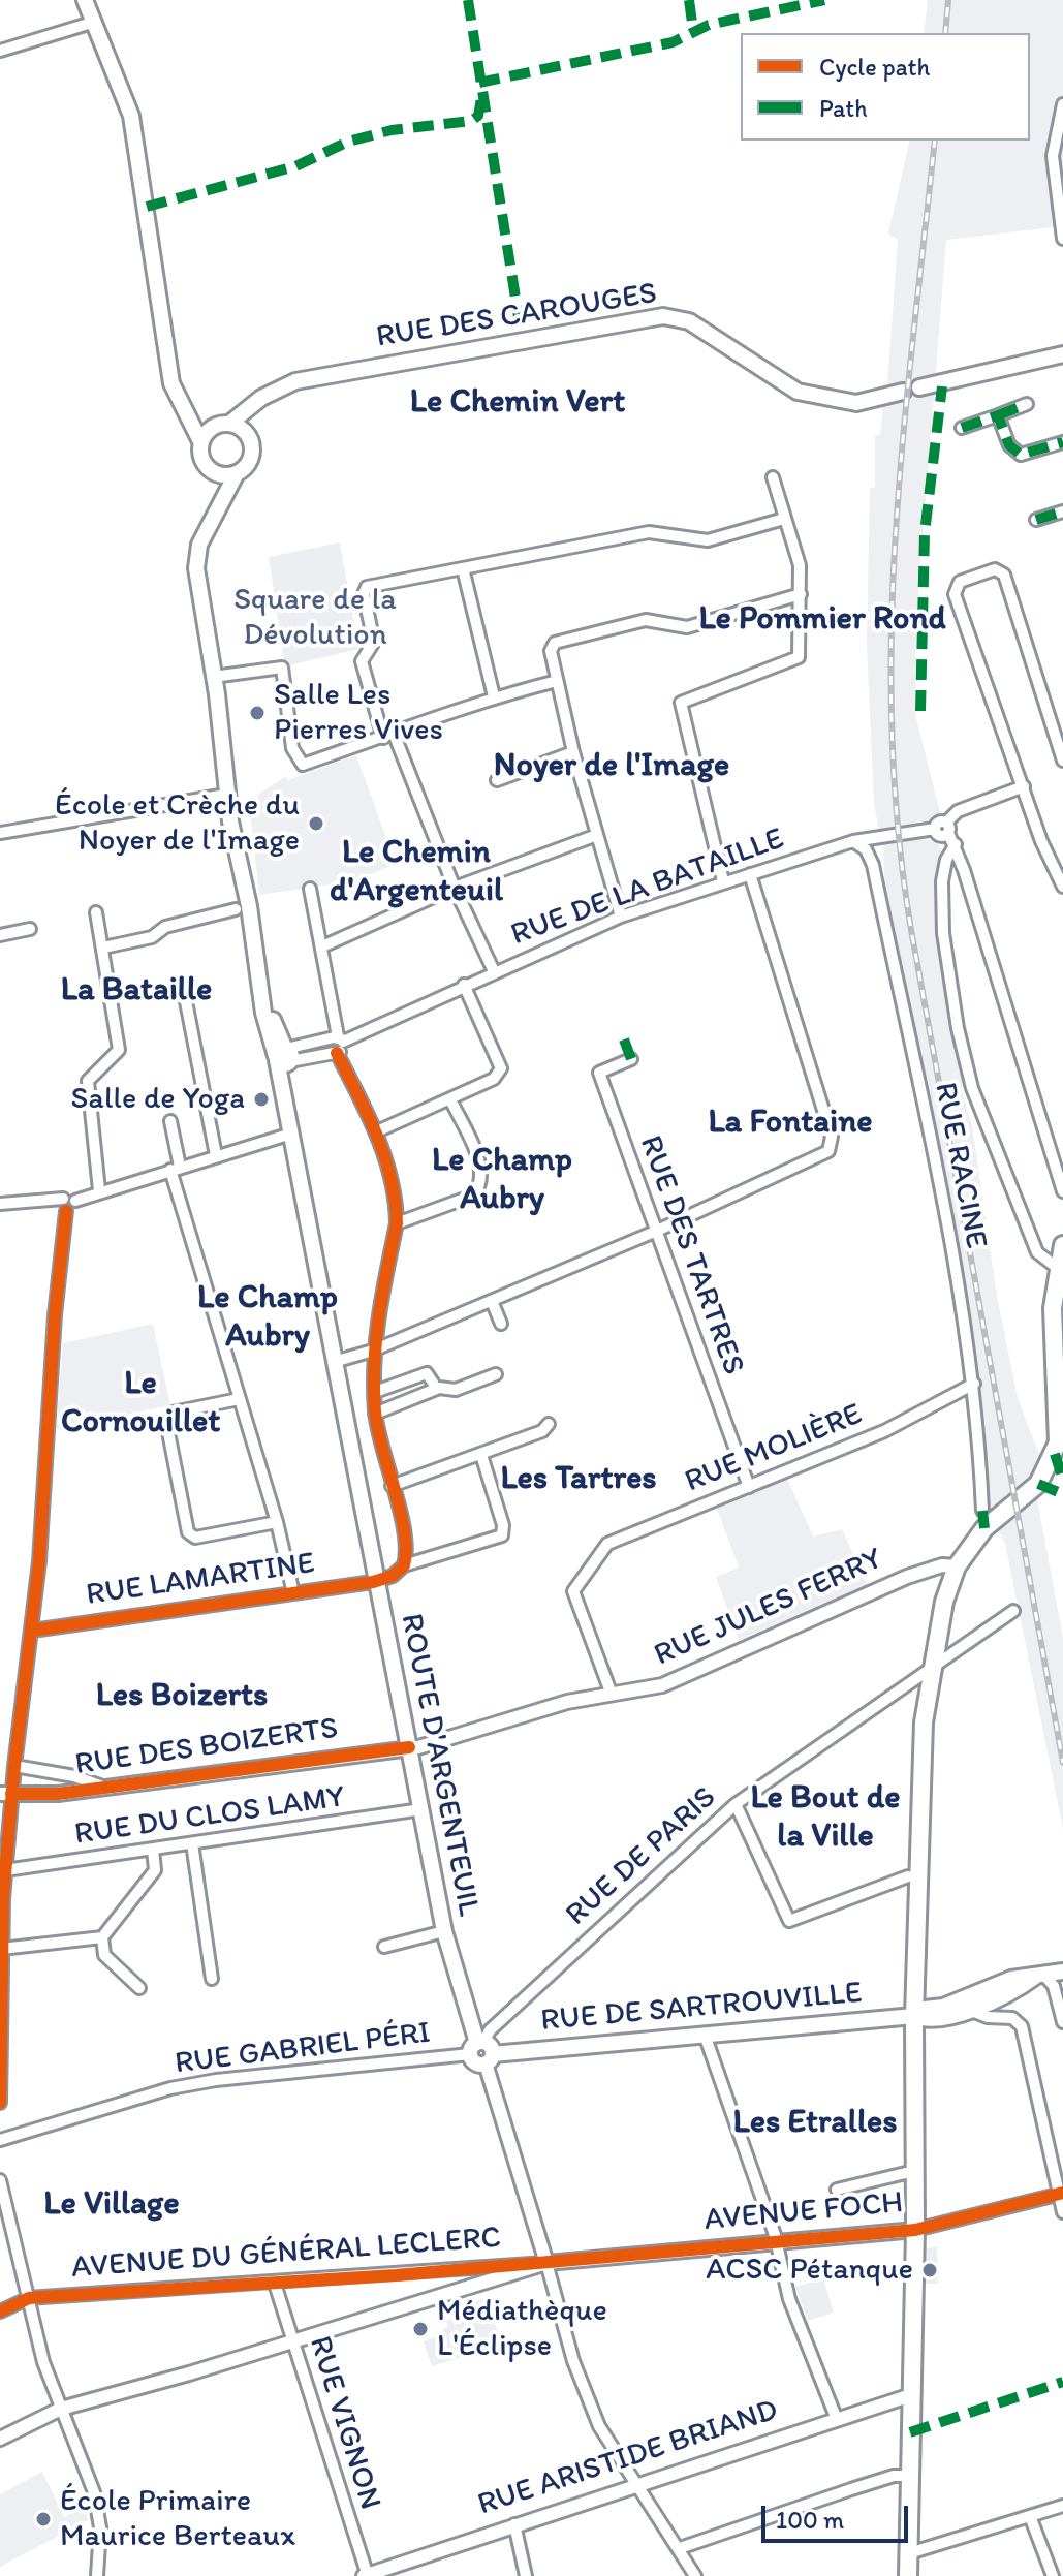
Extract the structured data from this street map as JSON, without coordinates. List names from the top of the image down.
{
  "streets": {
    "main road": ["RUE DES CAROUGES", "ROUTE D'ARGENTEUIL", "RUE DE SARTROUVILLE"],
    "street": [
      "RUE DE LA BATAILLE",
      "RUE RACINE",
      "RUE DES TARTRES",
      "RUE MOLIÈRE",
      "RUE LAMARTINE",
      "RUE JULES FERRY",
      "RUE DES BOIZERTS",
      "RUE DU CLOS LAMY",
      "RUE DE PARIS",
      "RUE GABRIEL PÉRI",
      "AVENUE FOCH",
      "AVENUE DU GÉNÉRAL LECLERC",
      "RUE VIGNON",
      "RUE ARISTIDE BRIAND"
    ]
  },
  "crossings": [
    ["RUE DES CAROUGES", "ROUTE D'ARGENTEUIL"],
    ["RUE DE LA BATAILLE", "RUE RACINE"],
    ["RUE DE LA BATAILLE", "ROUTE D'ARGENTEUIL"],
    ["RUE RACINE", "RUE MOLIÈRE"],
    ["RUE DES TARTRES", "RUE MOLIÈRE"],
    ["RUE MOLIÈRE", "RUE JULES FERRY"],
    ["RUE LAMARTINE", "ROUTE D'ARGENTEUIL"],
    ["RUE JULES FERRY", "RUE DES BOIZERTS"],
    ["RUE JULES FERRY", "ROUTE D'ARGENTEUIL"],
    ["RUE DES BOIZERTS", "ROUTE D'ARGENTEUIL"],
    ["ROUTE D'ARGENTEUIL", "RUE DU CLOS LAMY"],
    ["ROUTE D'ARGENTEUIL", "RUE DE PARIS"],
    ["ROUTE D'ARGENTEUIL", "RUE DE SARTROUVILLE"],
    ["ROUTE D'ARGENTEUIL", "RUE GABRIEL PÉRI"],
    ["RUE DE PARIS", "RUE DE SARTROUVILLE"],
    ["RUE DE PARIS", "RUE GABRIEL PÉRI"],
    ["RUE DE SARTROUVILLE", "RUE GABRIEL PÉRI"],
    ["AVENUE FOCH", "AVENUE DU GÉNÉRAL LECLERC"],
    ["AVENUE FOCH", "RUE VIGNON"],
    ["AVENUE DU GÉNÉRAL LECLERC", "RUE VIGNON"],
    ["RUE VIGNON", "RUE ARISTIDE BRIAND"]
  ],
  "districts": [
    "Le Chemin Vert",
    "Le Pommier Rond",
    "Noyer de l'Image",
    "Le Chemin d'Argenteuil",
    "La Bataille",
    "La Fontaine",
    "Le Champ Aubry",
    "Le Champ Aubry",
    "Le Cornouillet",
    "Les Tartres",
    "Les Boizerts",
    "Le Bout de la Ville",
    "Les Etralles",
    "Le Village"
  ],
  "parks": ["Square de la Dévolution"],
  "places": [
    "Salle Les Pierres Vives",
    "École et Crèche du Noyer de l'Image",
    "Salle de Yoga",
    "ACSC Pétanque",
    "Médiathèque L'Éclipse",
    "École Primaire Maurice Berteaux"
  ],
  "legend": ["Cycle path", "Path"],
  "scale_bar": "100 m"
}
